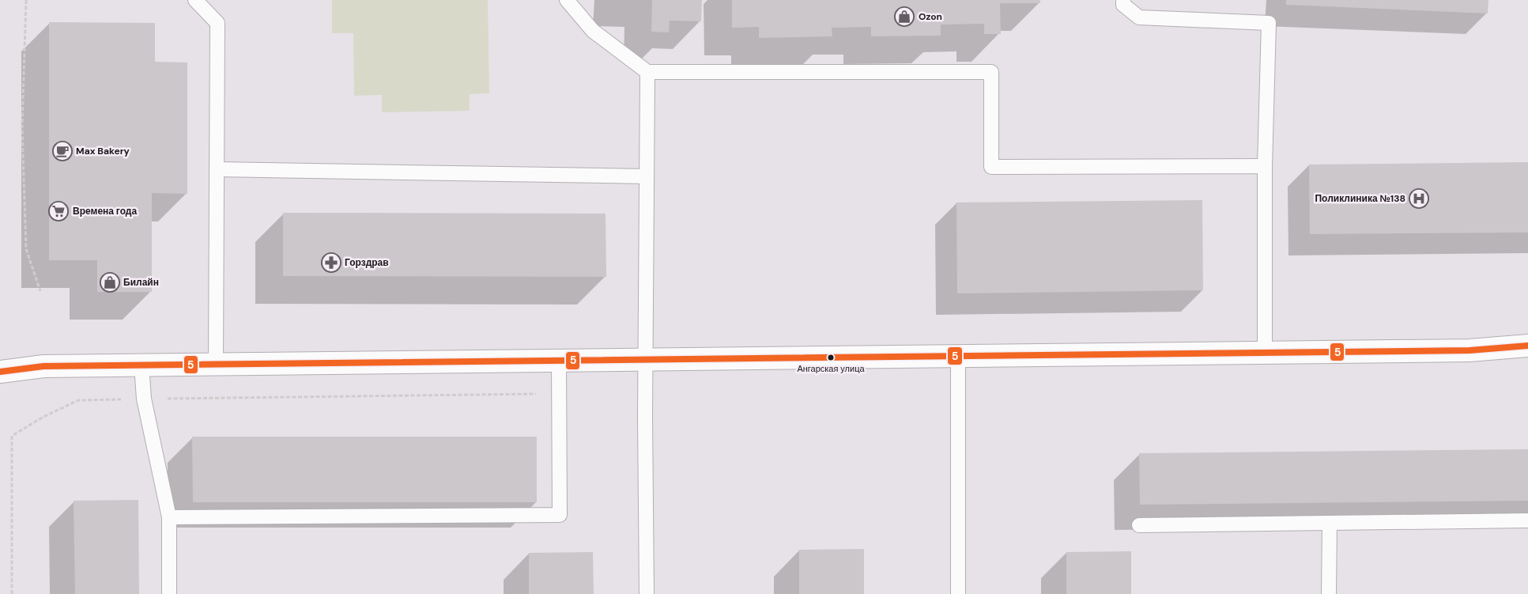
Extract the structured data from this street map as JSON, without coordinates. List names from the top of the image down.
{
  "places": {
    "shop": ["Ozon", "Билайн"],
    "cafe": ["Max Bakery"],
    "hospital": ["Поликлиника №138"],
    "supermarket": ["Времена года"],
    "pharmacy": ["Горздрав"],
    "other": ["Ангарская улица"]
  },
  "lines": ["transit line 5"]
}
